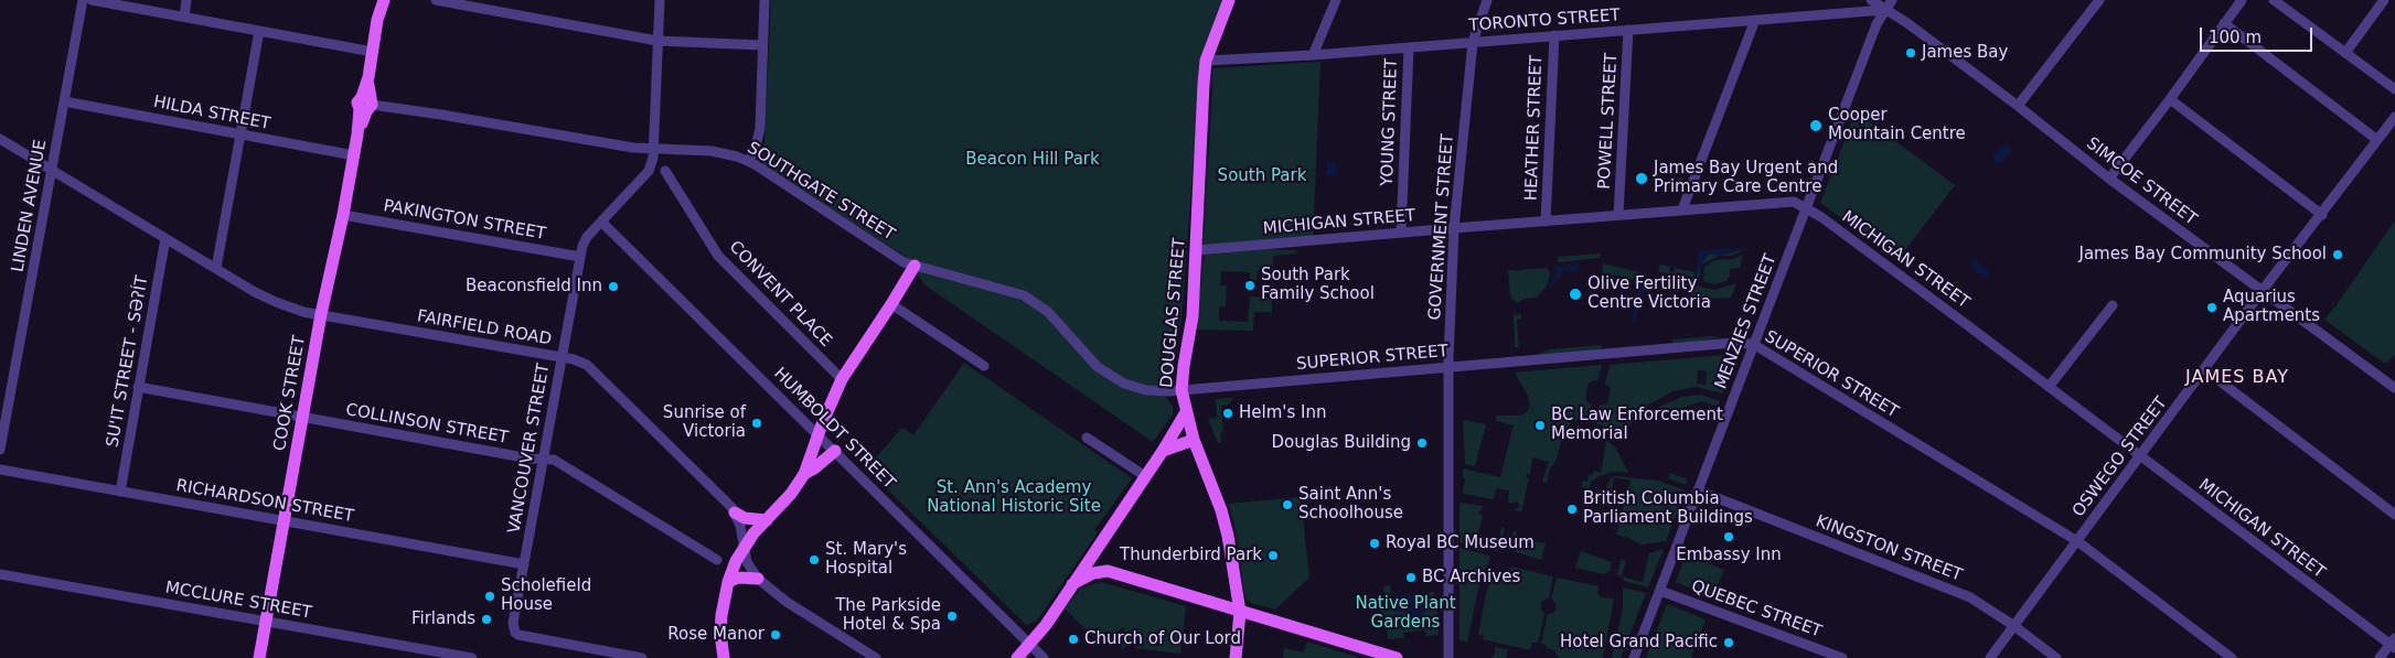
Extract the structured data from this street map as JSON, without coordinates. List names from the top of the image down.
{
  "streets": {
    "main road": ["DOUGLAS STREET", "COOK STREET"],
    "street": [
      "TORONTO STREET",
      "HILDA STREET",
      "POWELL STREET",
      "YOUNG STREET",
      "HEATHER STREET",
      "SIMCOE STREET",
      "SOUTHGATE STREET",
      "LINDEN AVENUE",
      "PAKINGTON STREET",
      "MICHIGAN STREET",
      "GOVERNMENT STREET",
      "CONVENT PLACE",
      "MENZIES STREET",
      "FAIRFIELD ROAD",
      "SUPERIOR STREET",
      "SU'IT STREET - SƏʔÍT",
      "COLLINSON STREET",
      "HUMBOLDT STREET",
      "VANCOUVER STREET",
      "OSWEGO STREET",
      "RICHARDSON STREET",
      "KINGSTON STREET",
      "MCCLURE STREET",
      "QUEBEC STREET"
    ]
  },
  "crossings": [
    ["TORONTO STREET", "POWELL STREET"],
    ["TORONTO STREET", "YOUNG STREET"],
    ["TORONTO STREET", "HEATHER STREET"],
    ["TORONTO STREET", "SIMCOE STREET"],
    ["TORONTO STREET", "GOVERNMENT STREET"],
    ["TORONTO STREET", "DOUGLAS STREET"],
    ["TORONTO STREET", "MENZIES STREET"],
    ["HILDA STREET", "LINDEN AVENUE"],
    ["HILDA STREET", "COOK STREET"],
    ["POWELL STREET", "MICHIGAN STREET"],
    ["YOUNG STREET", "MICHIGAN STREET"],
    ["HEATHER STREET", "MICHIGAN STREET"],
    ["SIMCOE STREET", "MENZIES STREET"],
    ["SIMCOE STREET", "OSWEGO STREET"],
    ["SOUTHGATE STREET", "DOUGLAS STREET"],
    ["SOUTHGATE STREET", "SUPERIOR STREET"],
    ["SOUTHGATE STREET", "COOK STREET"],
    ["SOUTHGATE STREET", "VANCOUVER STREET"],
    ["LINDEN AVENUE", "FAIRFIELD ROAD"],
    ["PAKINGTON STREET", "COOK STREET"],
    ["PAKINGTON STREET", "VANCOUVER STREET"],
    ["MICHIGAN STREET", "GOVERNMENT STREET"],
    ["MICHIGAN STREET", "DOUGLAS STREET"],
    ["MICHIGAN STREET", "MENZIES STREET"],
    ["MICHIGAN STREET", "OSWEGO STREET"],
    ["GOVERNMENT STREET", "SUPERIOR STREET"],
    ["DOUGLAS STREET", "SUPERIOR STREET"],
    ["MENZIES STREET", "SUPERIOR STREET"],
    ["MENZIES STREET", "KINGSTON STREET"],
    ["MENZIES STREET", "QUEBEC STREET"],
    ["FAIRFIELD ROAD", "SU'IT STREET - SƏʔÍT"],
    ["FAIRFIELD ROAD", "COOK STREET"],
    ["FAIRFIELD ROAD", "VANCOUVER STREET"],
    ["SUPERIOR STREET", "OSWEGO STREET"],
    ["SU'IT STREET - SƏʔÍT", "COLLINSON STREET"],
    ["SU'IT STREET - SƏʔÍT", "RICHARDSON STREET"],
    ["COOK STREET", "COLLINSON STREET"],
    ["COOK STREET", "RICHARDSON STREET"],
    ["COOK STREET", "MCCLURE STREET"],
    ["COLLINSON STREET", "VANCOUVER STREET"],
    ["HUMBOLDT STREET", "VANCOUVER STREET"],
    ["VANCOUVER STREET", "RICHARDSON STREET"],
    ["OSWEGO STREET", "KINGSTON STREET"]
  ],
  "districts": ["JAMES BAY"],
  "parks": [
    "Beacon Hill Park",
    "South Park",
    "St. Ann's Academy National Historic Site",
    "Native Plant Gardens"
  ],
  "places": [
    "James Bay",
    "Cooper Mountain Centre",
    "James Bay Urgent and Primary Care Centre",
    "James Bay Community School",
    "South Park Family School",
    "Beaconsfield Inn",
    "Olive Fertility Centre Victoria",
    "Aquarius Apartments",
    "Helm's Inn",
    "Sunrise of Victoria",
    "BC Law Enforcement Memorial",
    "Douglas Building",
    "Saint Ann's Schoolhouse",
    "British Columbia Parliament Buildings",
    "Embassy Inn",
    "Royal BC Museum",
    "Thunderbird Park",
    "St. Mary's Hospital",
    "BC Archives",
    "Scholefield House",
    "The Parkside Hotel & Spa",
    "Firlands",
    "Rose Manor",
    "Church of Our Lord",
    "Hotel Grand Pacific"
  ],
  "scale_bar": "100 m"
}
